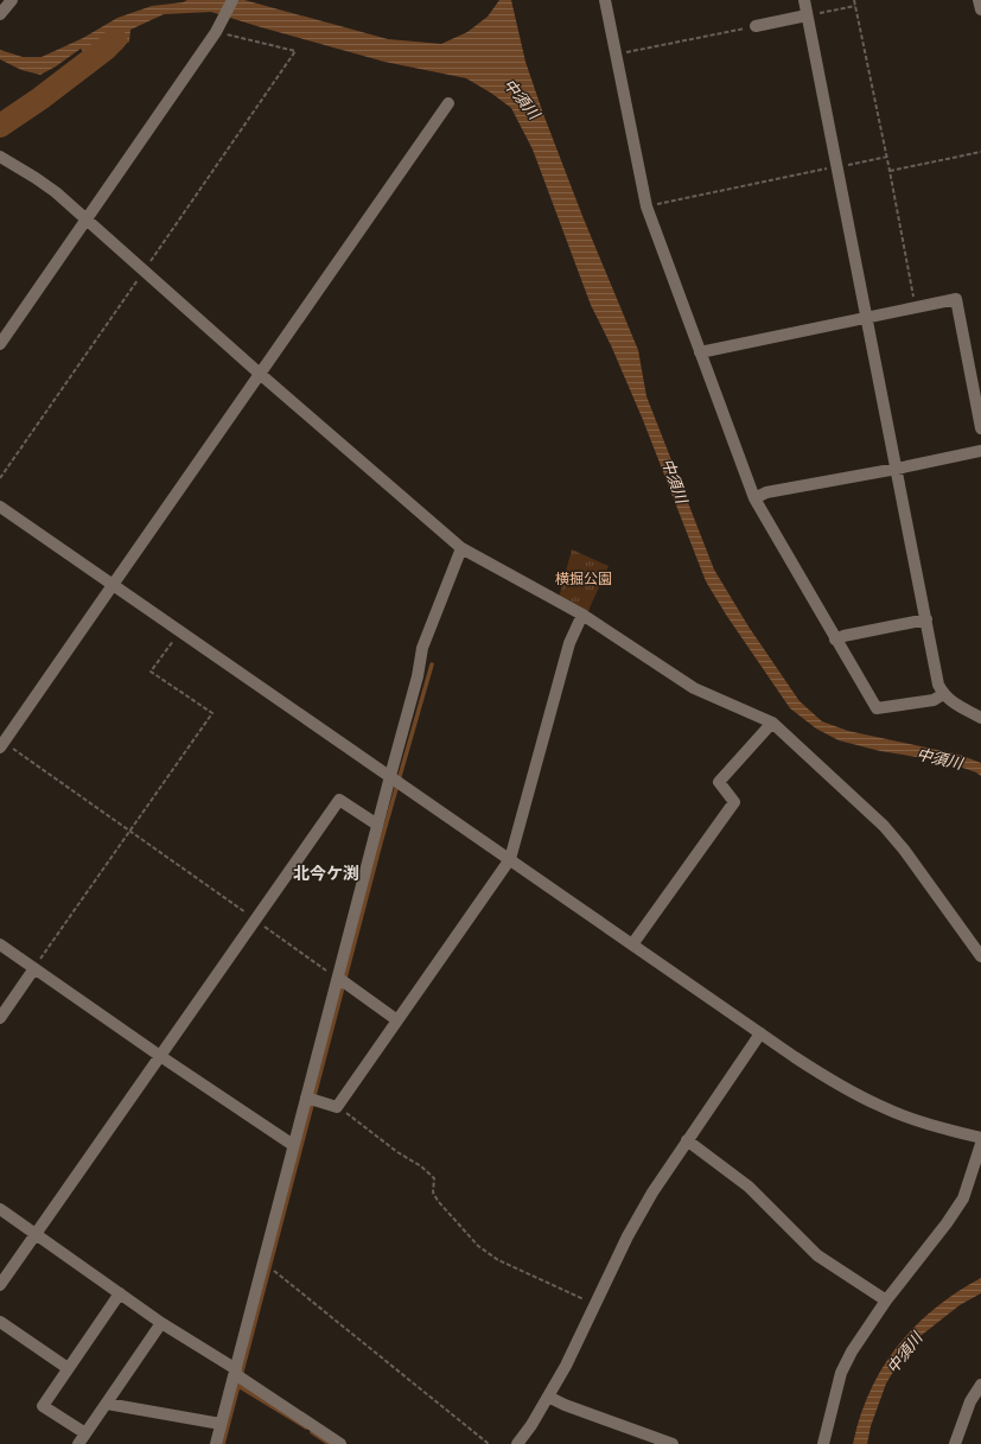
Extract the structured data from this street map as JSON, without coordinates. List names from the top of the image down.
{
  "districts": ["北今ケ渕"],
  "water": ["中須川"],
  "parks": ["横掘公園"]
}
